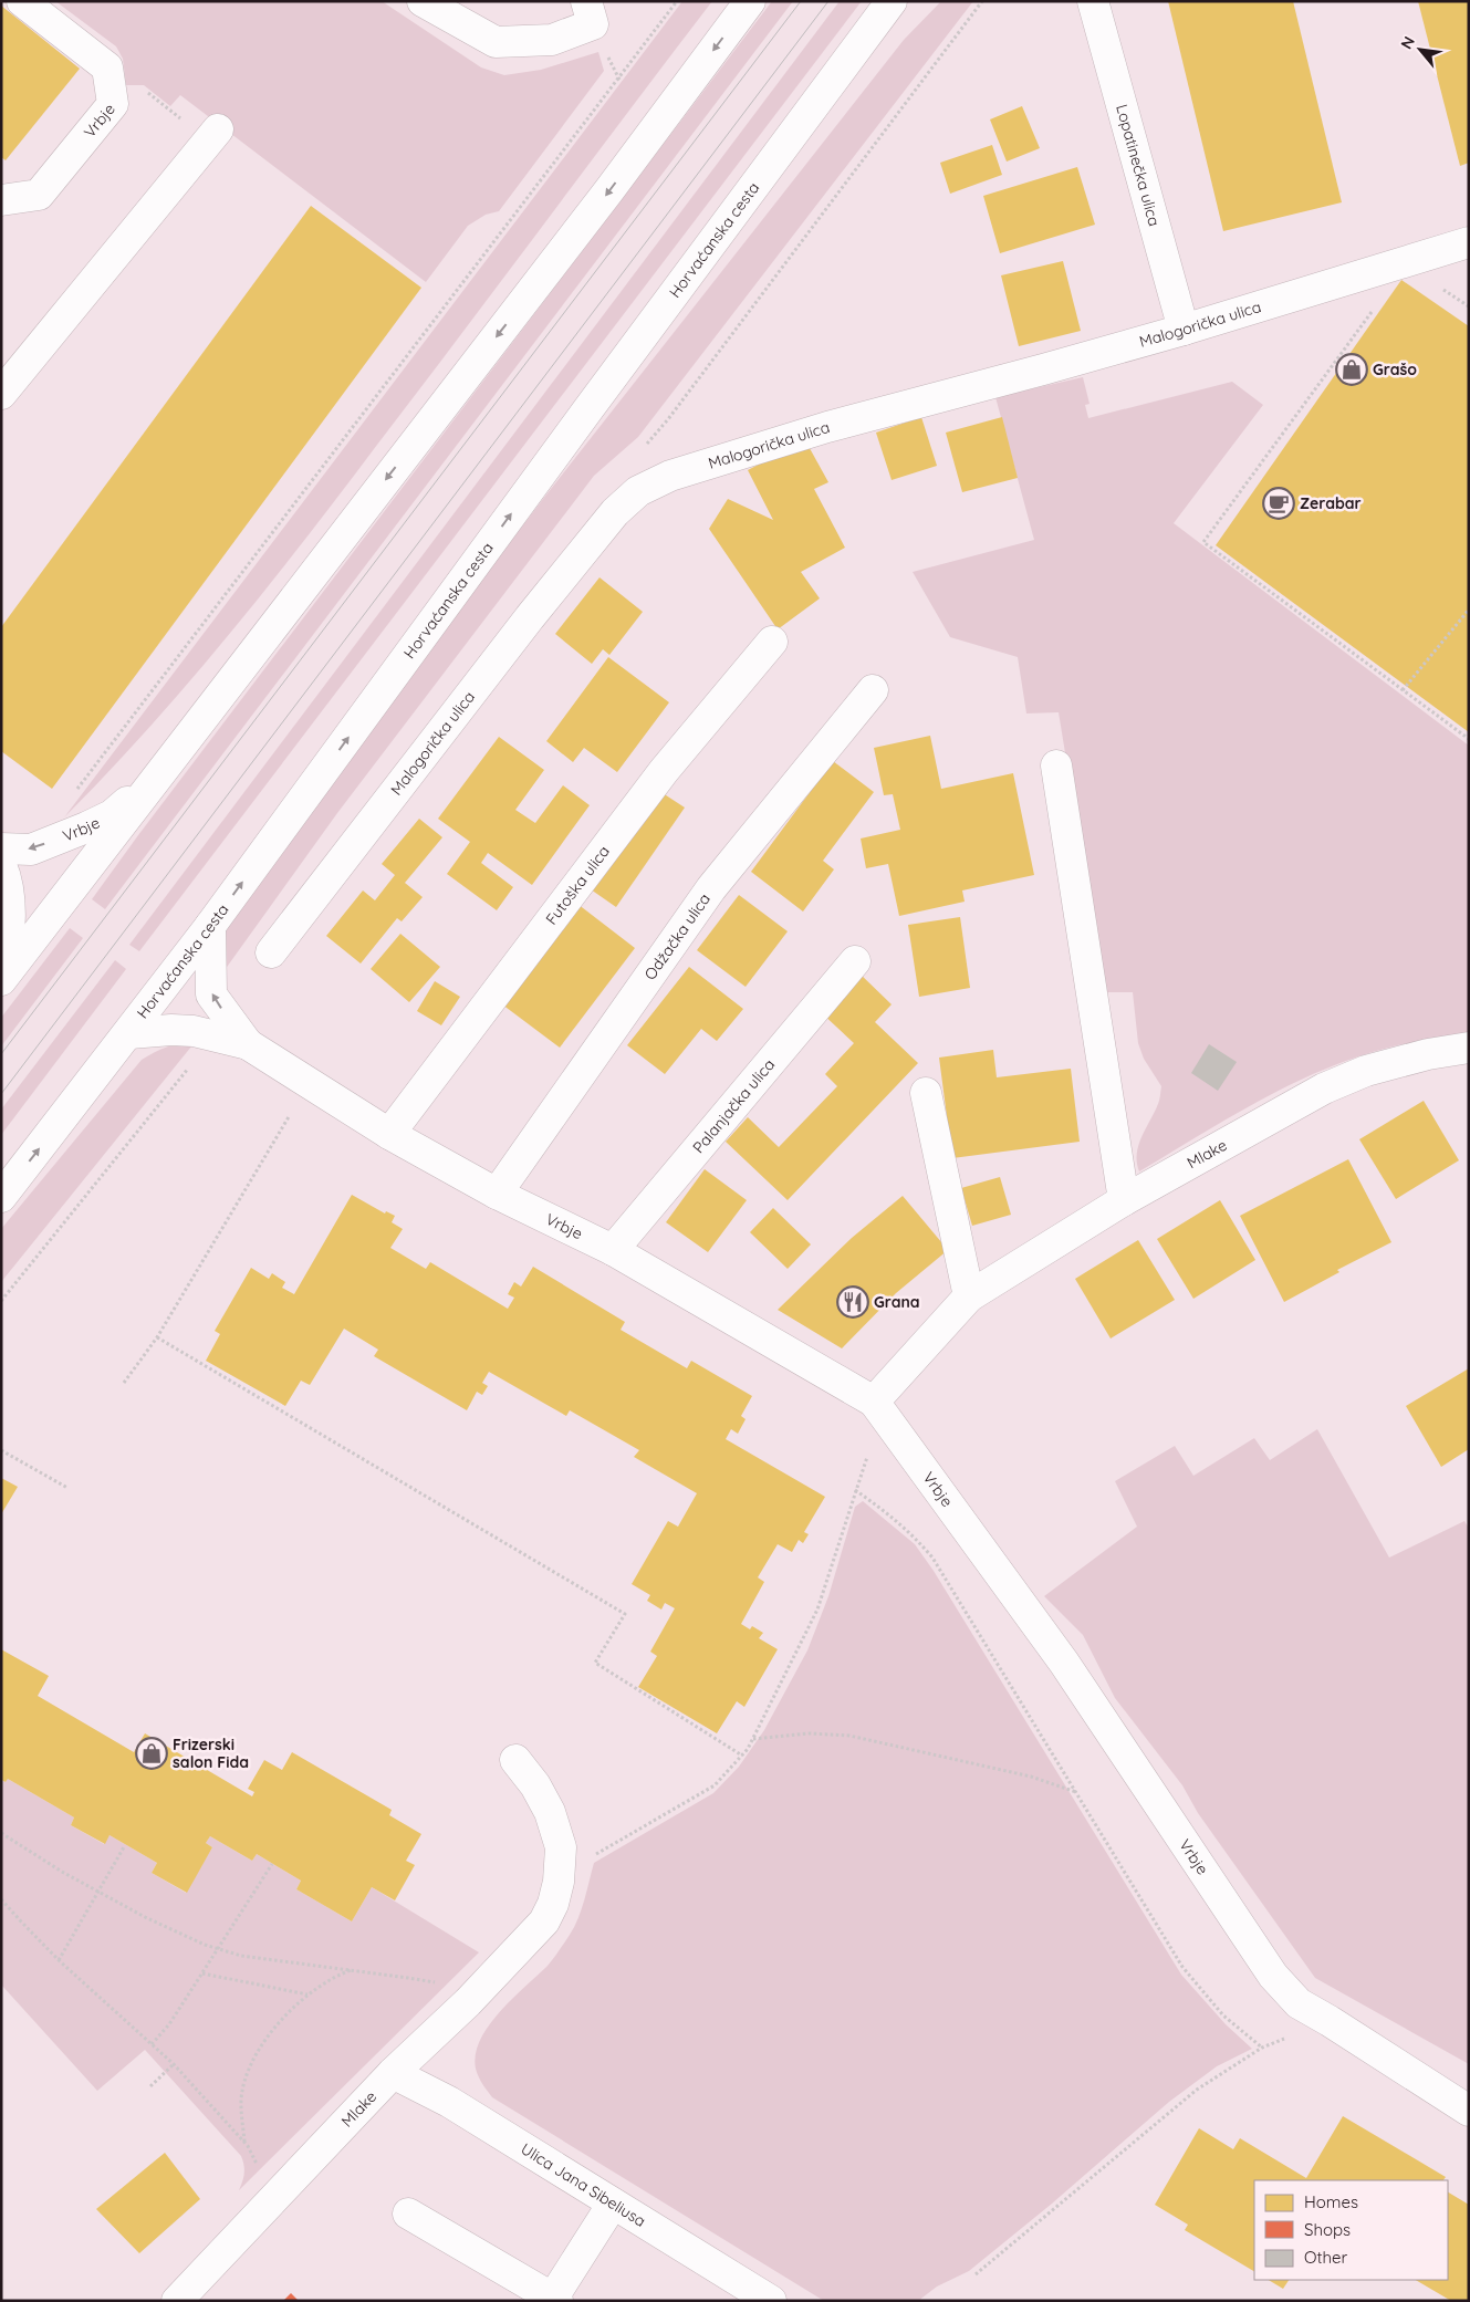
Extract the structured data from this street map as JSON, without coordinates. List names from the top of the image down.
{
  "streets": {
    "street": [
      "Vrbje",
      "Lopatinečka ulica",
      "Horvaćanska cesta",
      "Malogorička ulica",
      "Futoška ulica",
      "Odžačka ulica",
      "Palanjačka ulica",
      "Mlake",
      "Ulica Jana Sibeliusa"
    ]
  },
  "crossings": [
    ["Vrbje", "Horvaćanska cesta"],
    ["Vrbje", "Futoška ulica"],
    ["Vrbje", "Odžačka ulica"],
    ["Vrbje", "Palanjačka ulica"],
    ["Vrbje", "Mlake"],
    ["Lopatinečka ulica", "Malogorička ulica"],
    ["Mlake", "Ulica Jana Sibeliusa"]
  ],
  "places": {
    "shop": ["Grašo", "Frizerski salon Fida"],
    "cafe": ["Zerabar"],
    "restaurant": ["Grana"]
  },
  "legend": ["Homes", "Shops", "Other"],
  "north": "top left"
}
